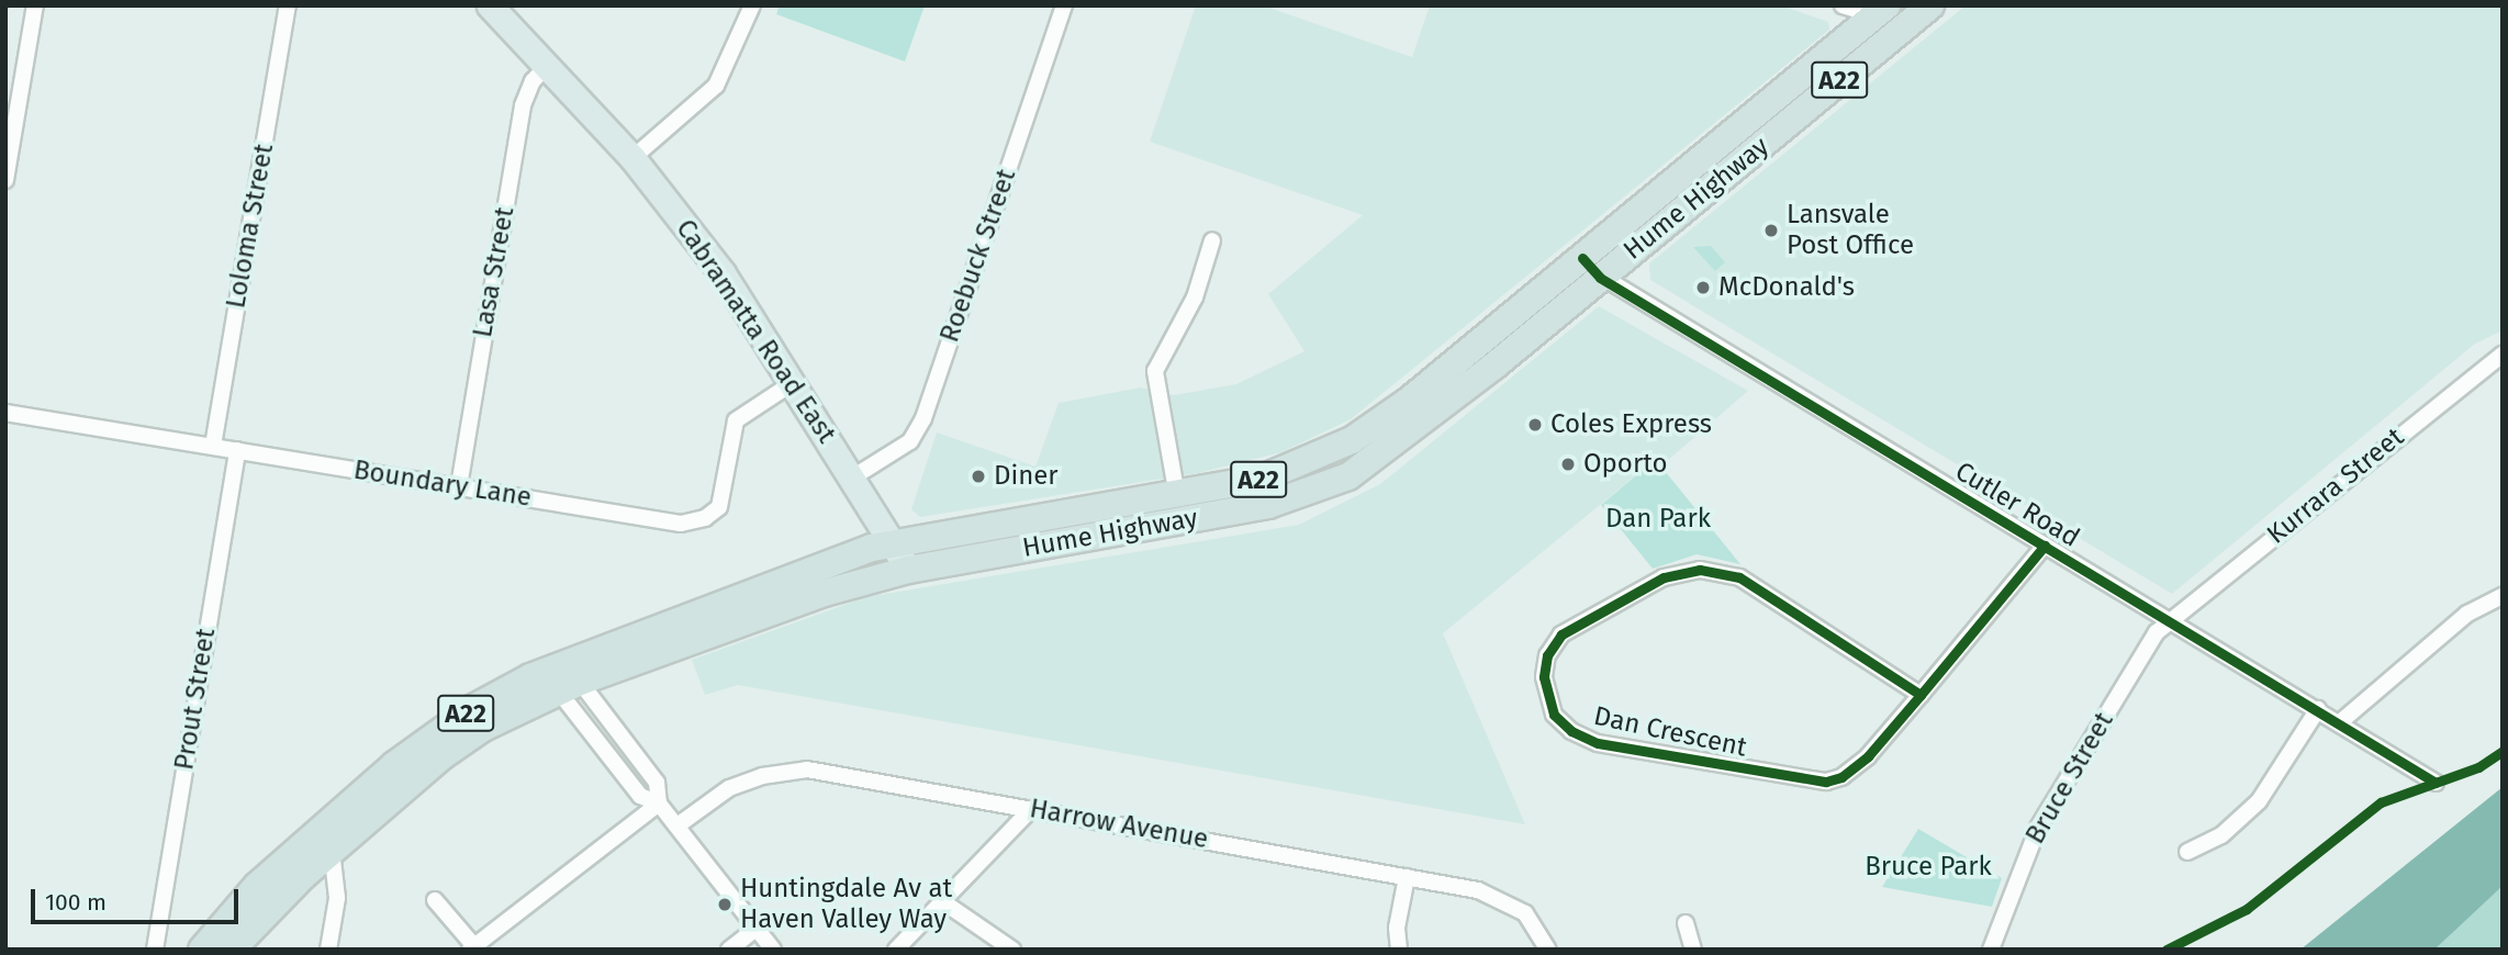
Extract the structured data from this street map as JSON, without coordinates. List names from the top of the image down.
{
  "streets": {
    "highway": ["A22", "Hume Highway"],
    "main road": ["Cabramatta Road East"],
    "street": [
      "Loloma Street",
      "Roebuck Street",
      "Lasa Street",
      "Boundary Lane",
      "Kurrara Street",
      "Cutler Road",
      "Prout Street",
      "Dan Crescent",
      "Bruce Street",
      "Harrow Avenue"
    ]
  },
  "crossings": [
    ["Hume Highway", "Cabramatta Road East"],
    ["Hume Highway", "Cutler Road"],
    ["Loloma Street", "Boundary Lane"],
    ["Roebuck Street", "Cabramatta Road East"],
    ["Lasa Street", "Cabramatta Road East"],
    ["Lasa Street", "Boundary Lane"],
    ["Cabramatta Road East", "Boundary Lane"],
    ["Boundary Lane", "Prout Street"],
    ["Kurrara Street", "Cutler Road"],
    ["Kurrara Street", "Bruce Street"],
    ["Cutler Road", "Dan Crescent"],
    ["Cutler Road", "Bruce Street"]
  ],
  "parks": ["Dan Park", "Bruce Park"],
  "places": [
    "Lansvale Post Office",
    "McDonald's",
    "Coles Express",
    "Oporto",
    "Diner",
    "Huntingdale Av at Haven Valley Way"
  ],
  "scale_bar": "100 m"
}
